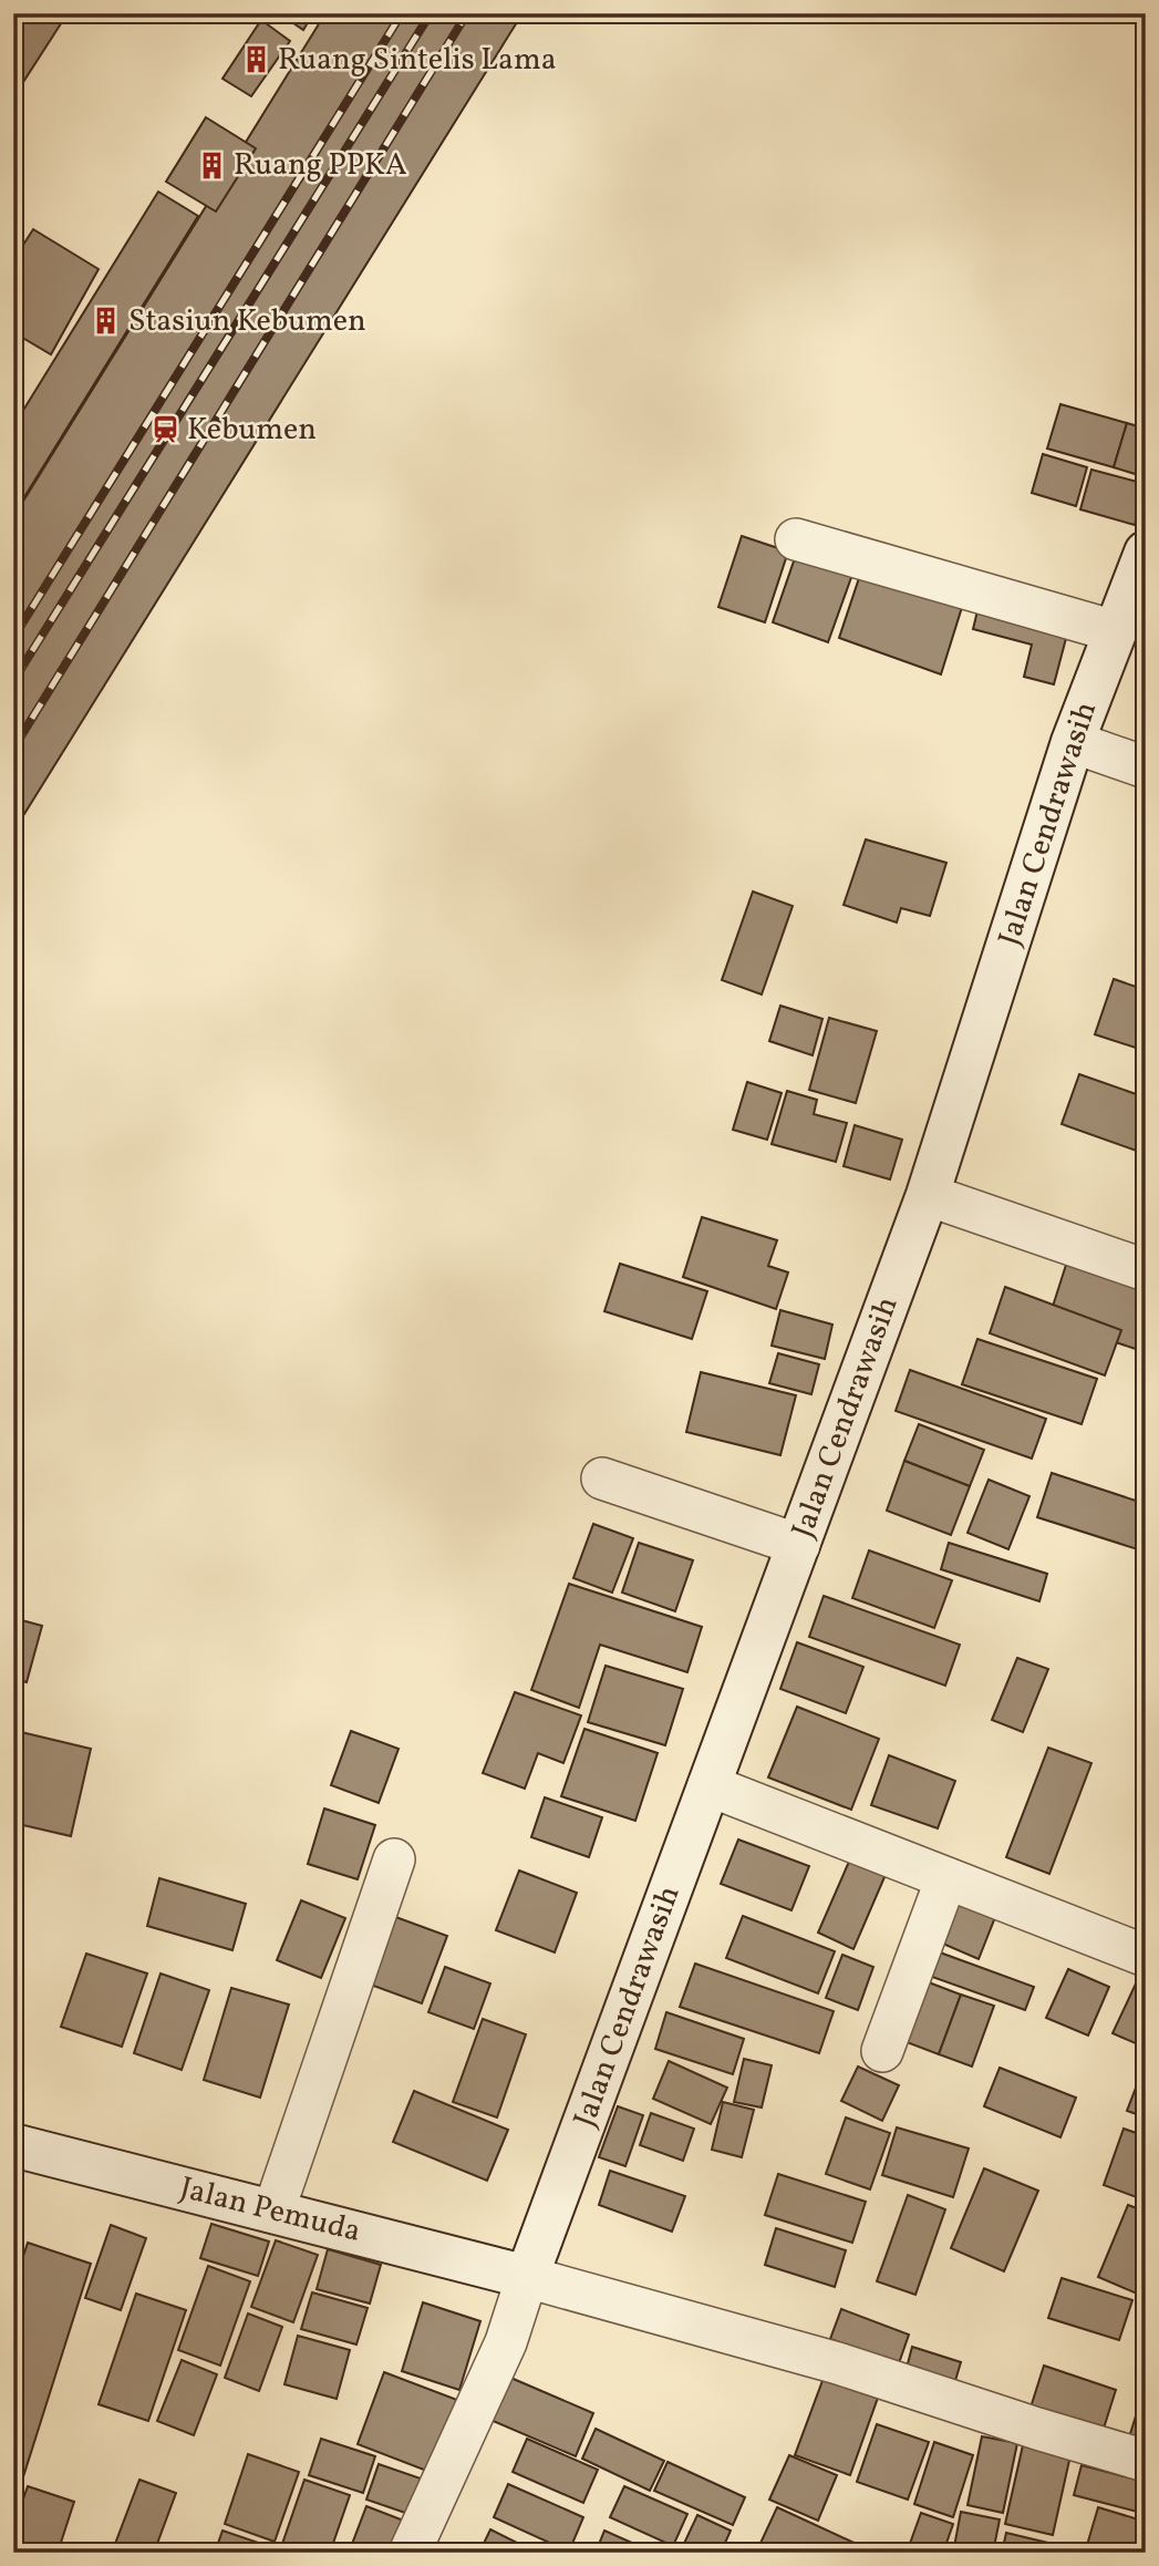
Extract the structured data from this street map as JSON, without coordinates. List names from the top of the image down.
{
  "streets": {
    "main road": ["Jalan Cendrawasih", "Jalan Pemuda"]
  },
  "crossings": [
    ["Jalan Cendrawasih", "Jalan Pemuda"]
  ],
  "places": {
    "building": ["Ruang Sintelis Lama", "Ruang PPKA", "Stasiun Kebumen"],
    "station": ["Kebumen"]
  }
}
